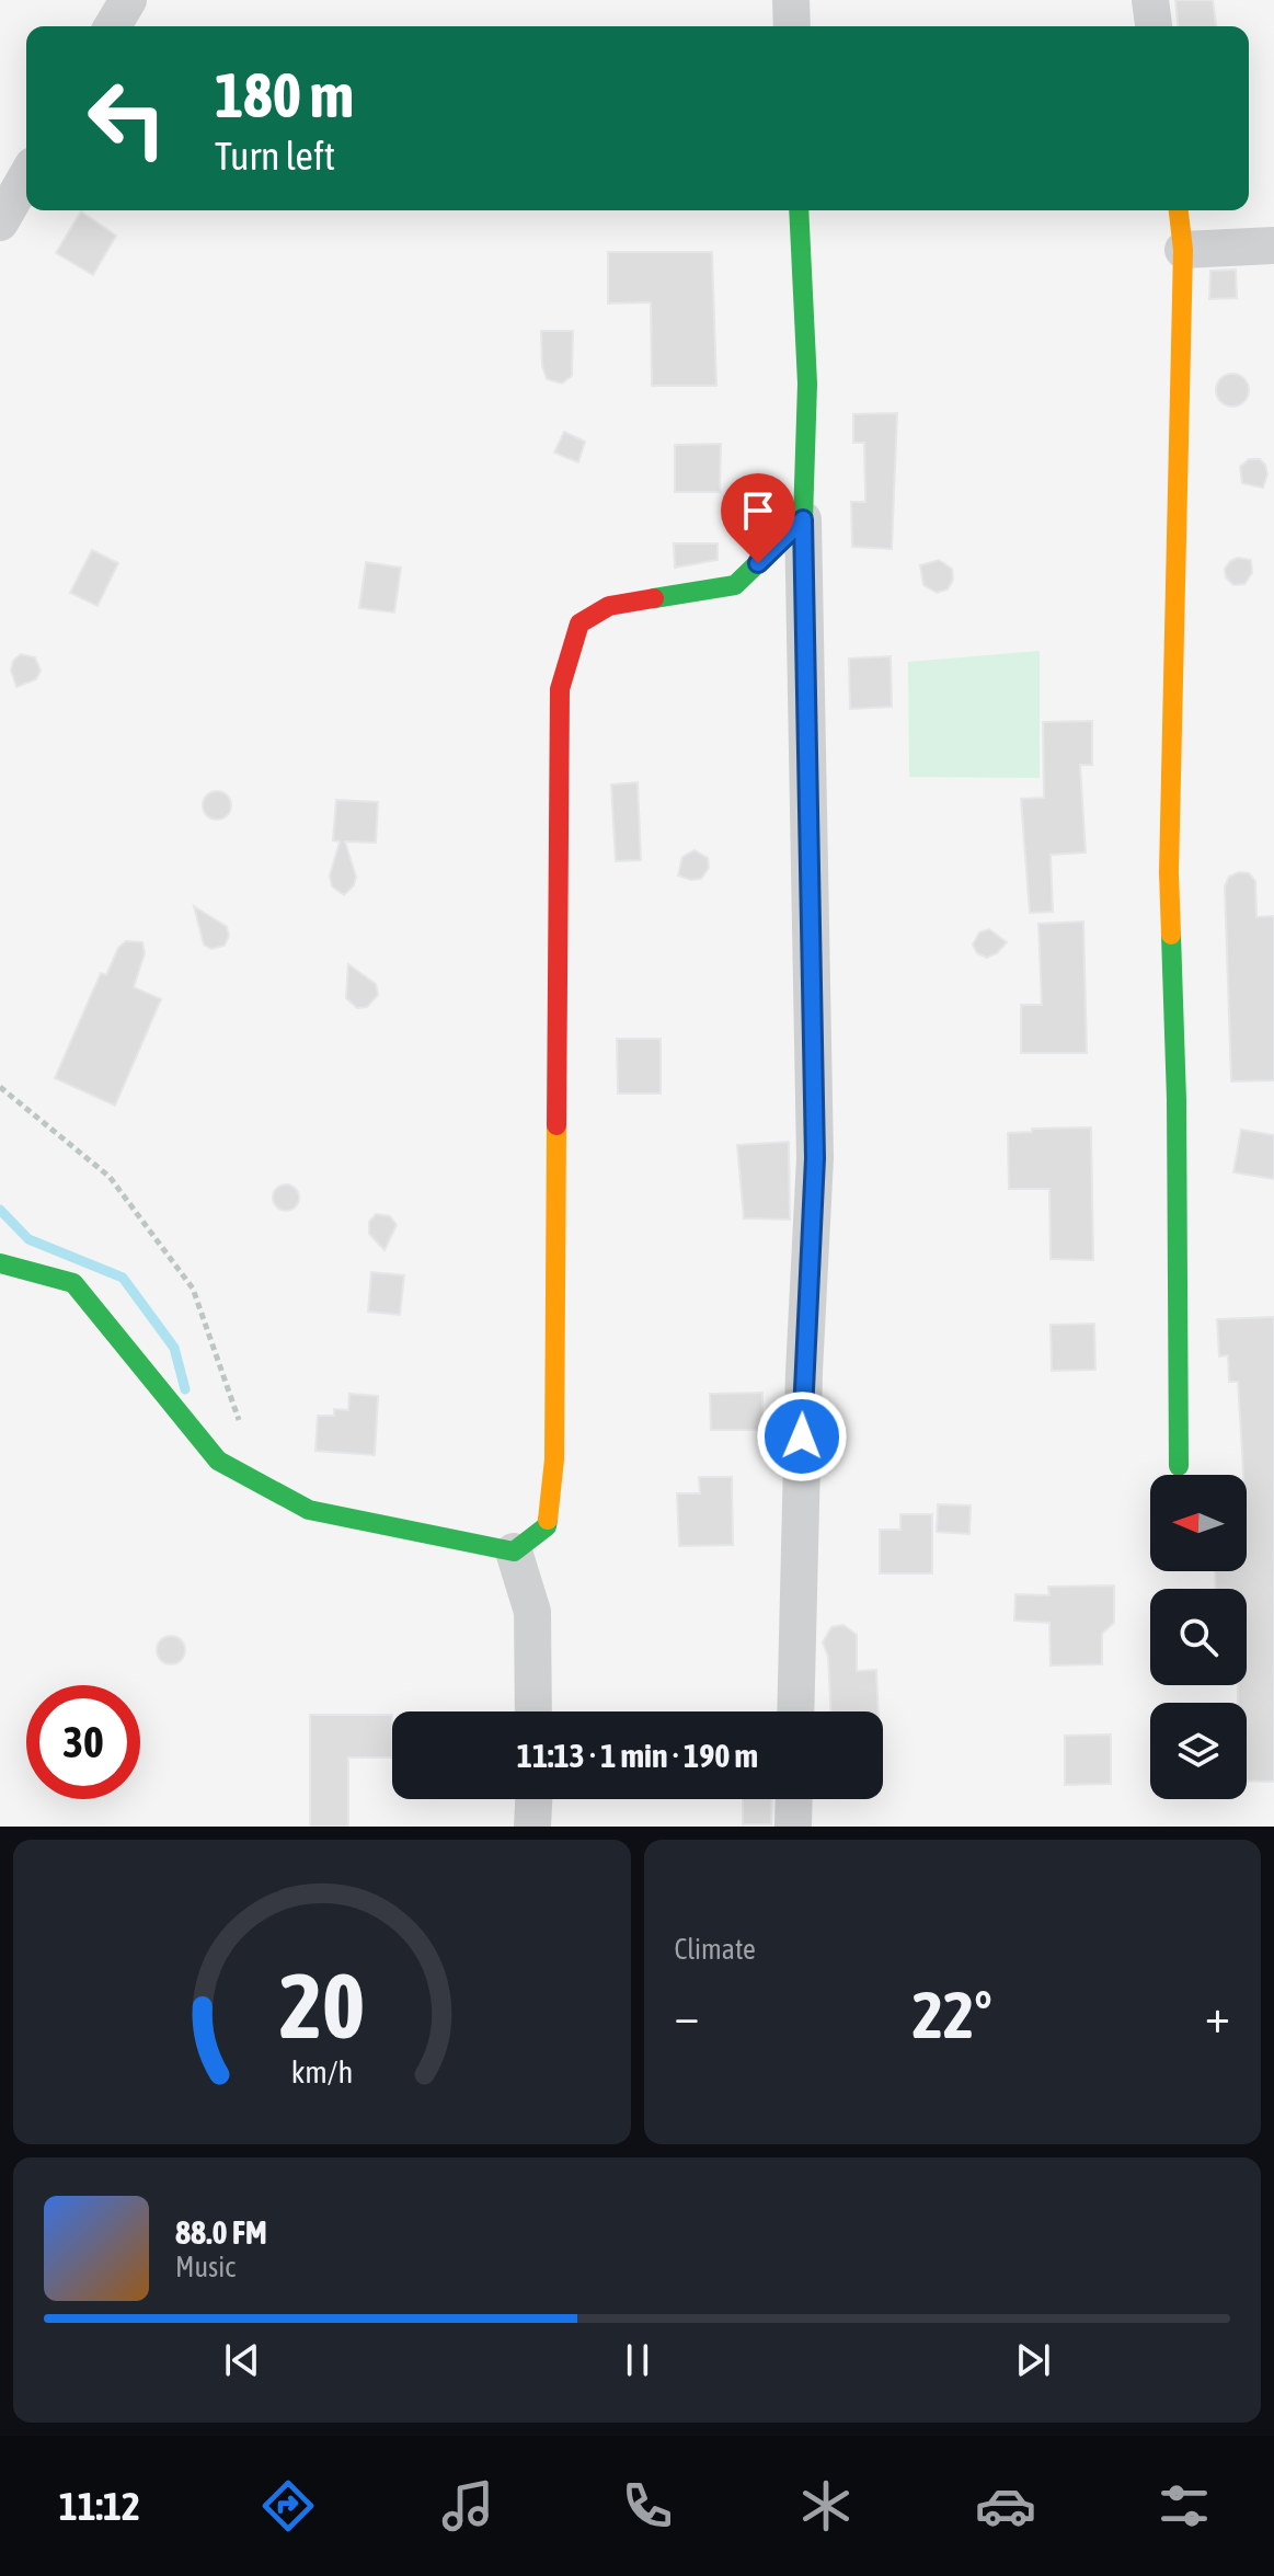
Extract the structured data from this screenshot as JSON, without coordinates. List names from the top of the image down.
{
  "north": "left",
  "page": {
    "turn": ["180 m", "Turn left"],
    "limit": "30",
    "trip": "11:13 · 1 min · 190 m",
    "tile": "Climate",
    "heat": ["−", "22°", "+"],
    "song": ["88.0 FM", "Music"],
    "tabs": "11:12",
    "gauge": ["20", "km/h"]
  }
}
